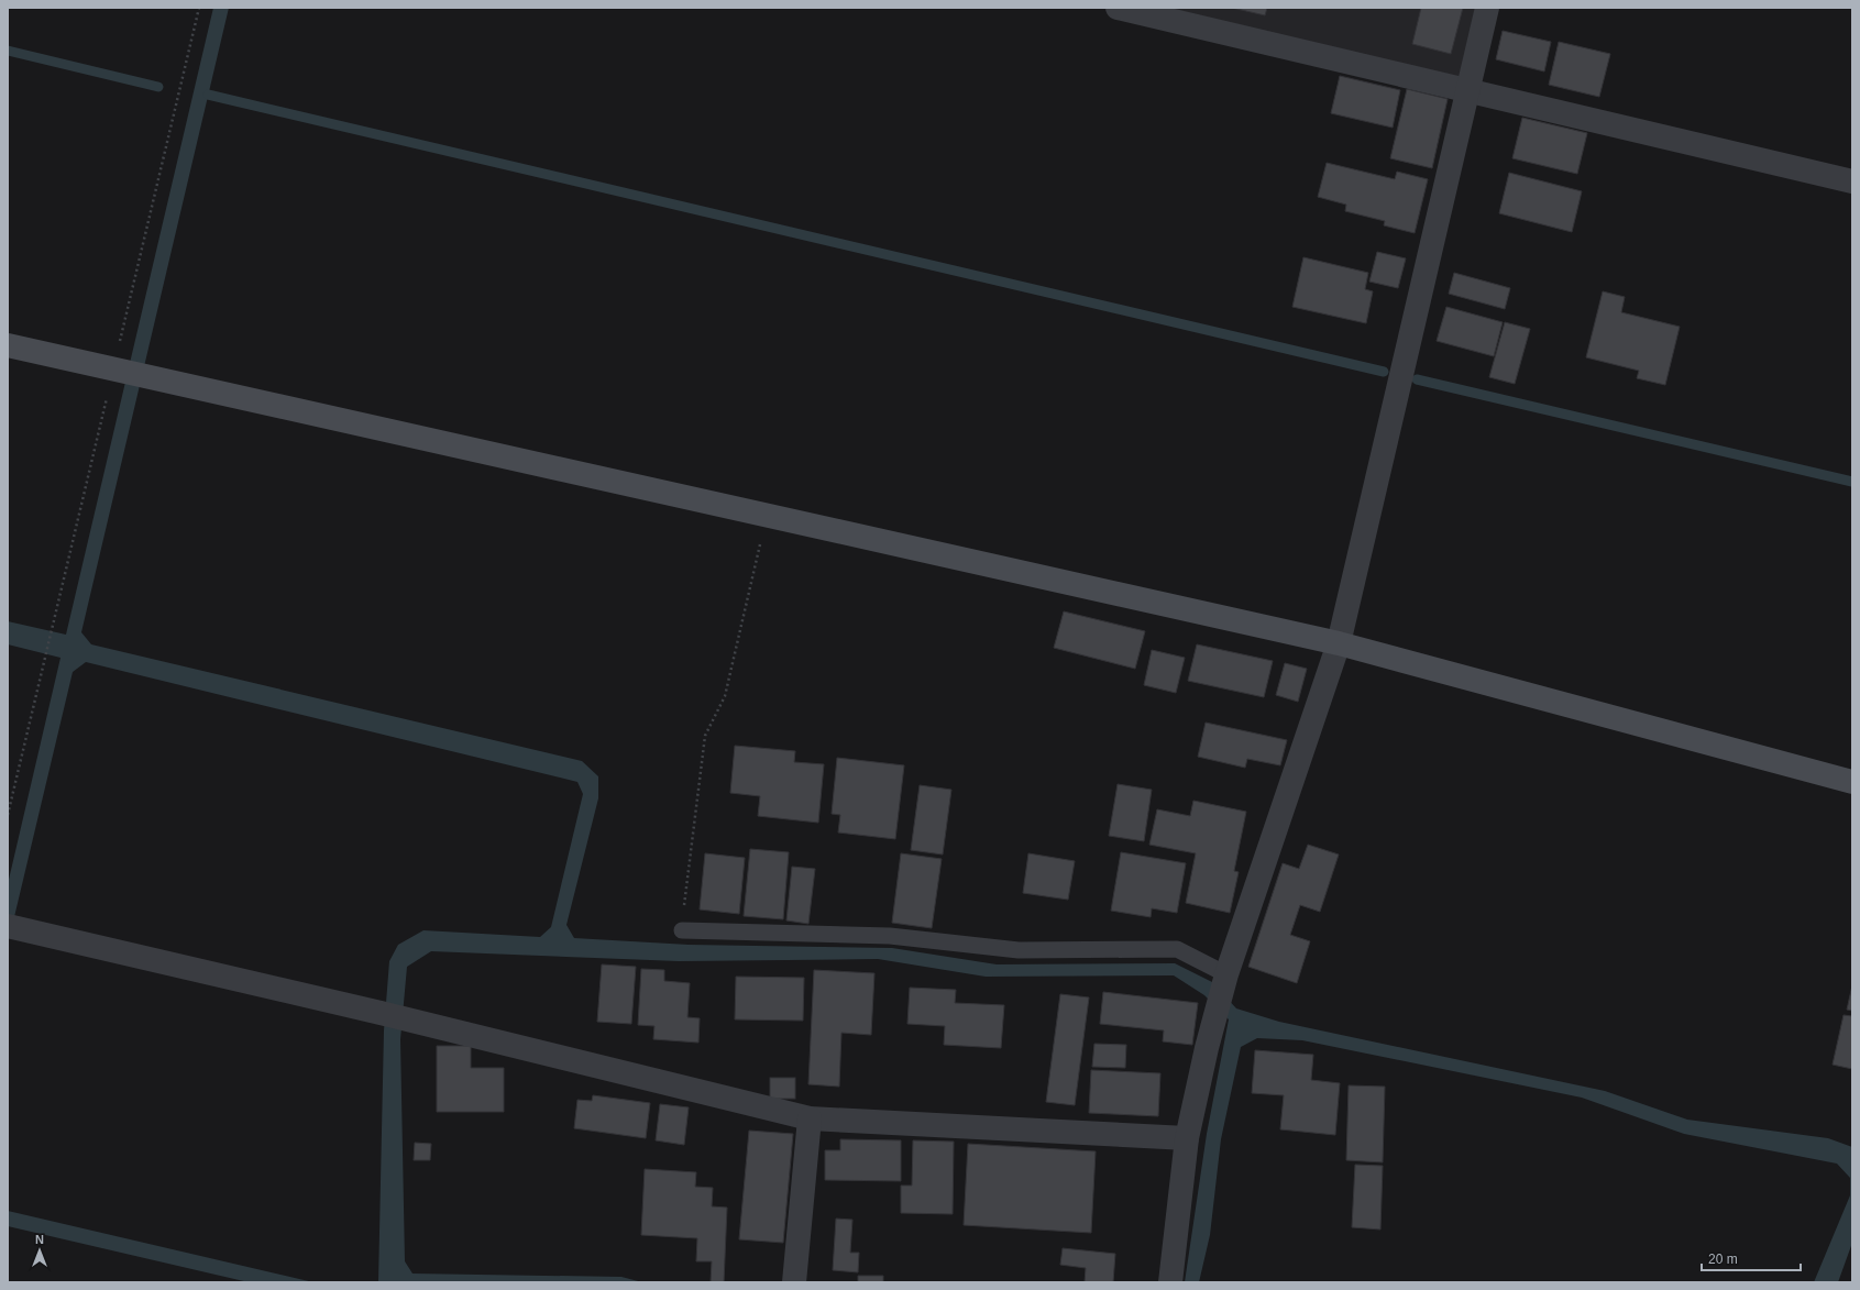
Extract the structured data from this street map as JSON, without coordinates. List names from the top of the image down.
{
  "scale_bar": "20 m",
  "north": "top"
}
